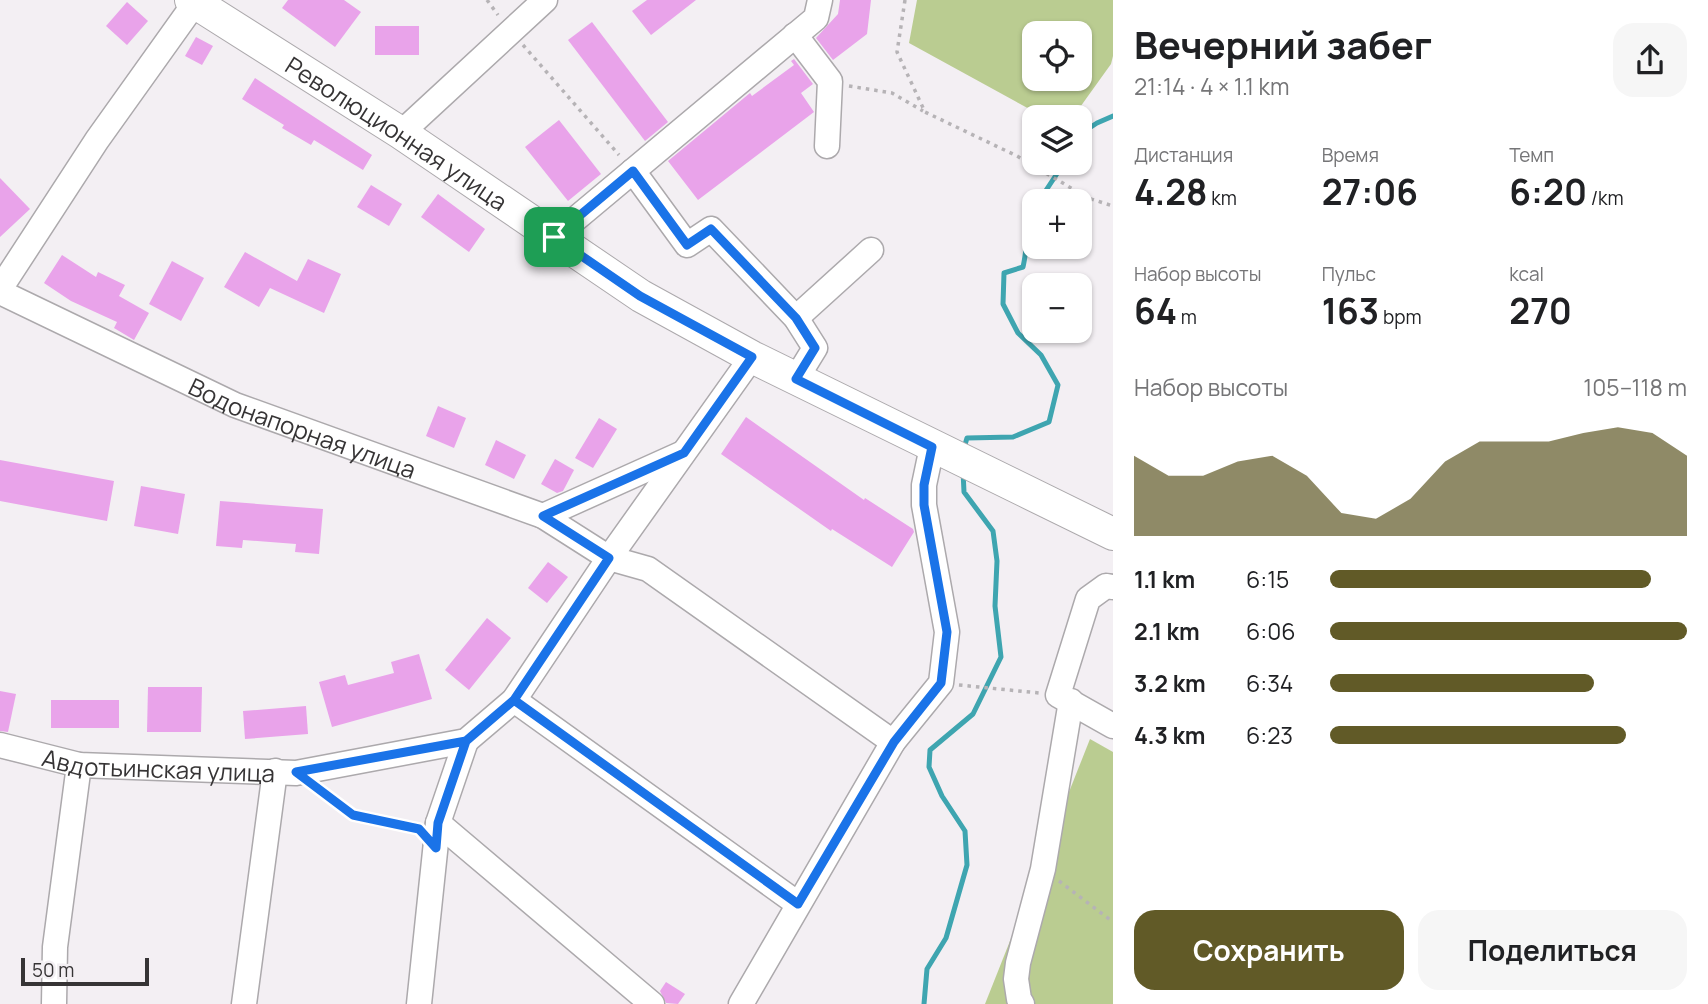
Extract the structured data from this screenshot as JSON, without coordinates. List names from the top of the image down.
{
  "streets": {
    "main road": ["Революционная улица"],
    "street": ["Водонапорная улица", "Авдотьинская улица"]
  },
  "scale_bar": "50 m",
  "page": {
    "heading": ["Вечерний забег", "21:14 · 4 × 1.1 km"],
    "map_buttons": ["+", "−"],
    "stats": [
      ["Дистанция", "4.28 km"],
      ["Время", "27:06"],
      ["Темп", "6:20 /km"],
      ["Набор высоты", "64 m"],
      ["Пульс", "163 bpm"],
      ["kcal", "270"]
    ],
    "chart": ["Набор высоты", "105–118 m"],
    "list": [
      {
        "name": "1.1 km",
        "note": "6:15"
      },
      {
        "name": "2.1 km",
        "note": "6:06"
      },
      {
        "name": "3.2 km",
        "note": "6:34"
      },
      {
        "name": "4.3 km",
        "note": "6:23"
      }
    ],
    "buttons": ["Сохранить", "Поделиться"],
    "scale": "50 m"
  }
}
